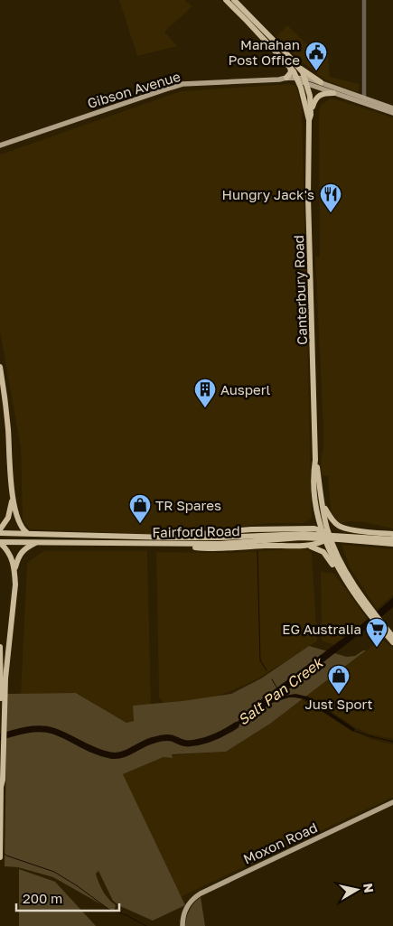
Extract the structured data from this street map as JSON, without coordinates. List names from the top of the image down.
{
  "streets": {
    "highway": ["Canterbury Road", "Fairford Road"],
    "main road": ["Gibson Avenue", "Moxon Road"]
  },
  "crossings": [
    ["Gibson Avenue", "Canterbury Road"]
  ],
  "water": ["Salt Pan Creek"],
  "places": {
    "public building": ["Manahan Post Office"],
    "restaurant": ["Hungry Jack's"],
    "building": ["Ausperl"],
    "shop": ["TR Spares", "Just Sport"],
    "supermarket": ["EG Australia"]
  },
  "scale_bar": "200 m",
  "north": "right"
}
